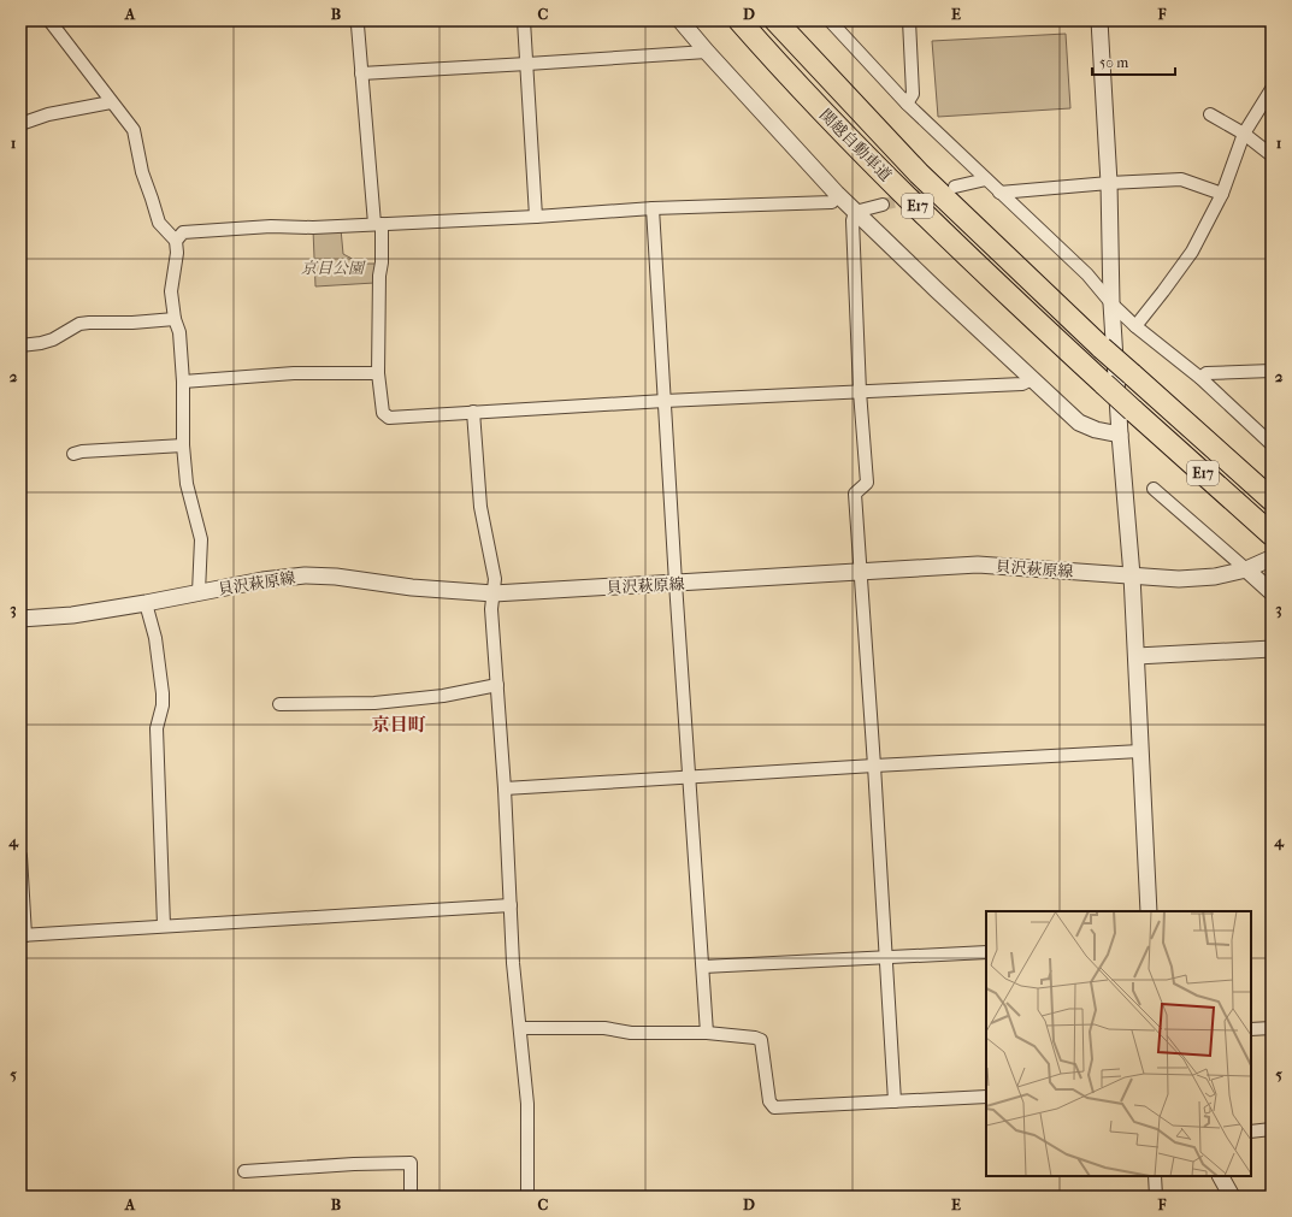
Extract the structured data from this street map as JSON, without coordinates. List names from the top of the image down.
{
  "streets": {
    "highway": ["関越自動車道", "E17"],
    "street": ["貝沢萩原線"]
  },
  "districts": ["京目町"],
  "parks": ["京目公園"],
  "scale_bar": "50 m",
  "grid": {
    "columns": [
      "A",
      "B",
      "C",
      "D",
      "E",
      "F"
    ],
    "rows": [
      "1",
      "2",
      "3",
      "4",
      "5"
    ]
  }
}
